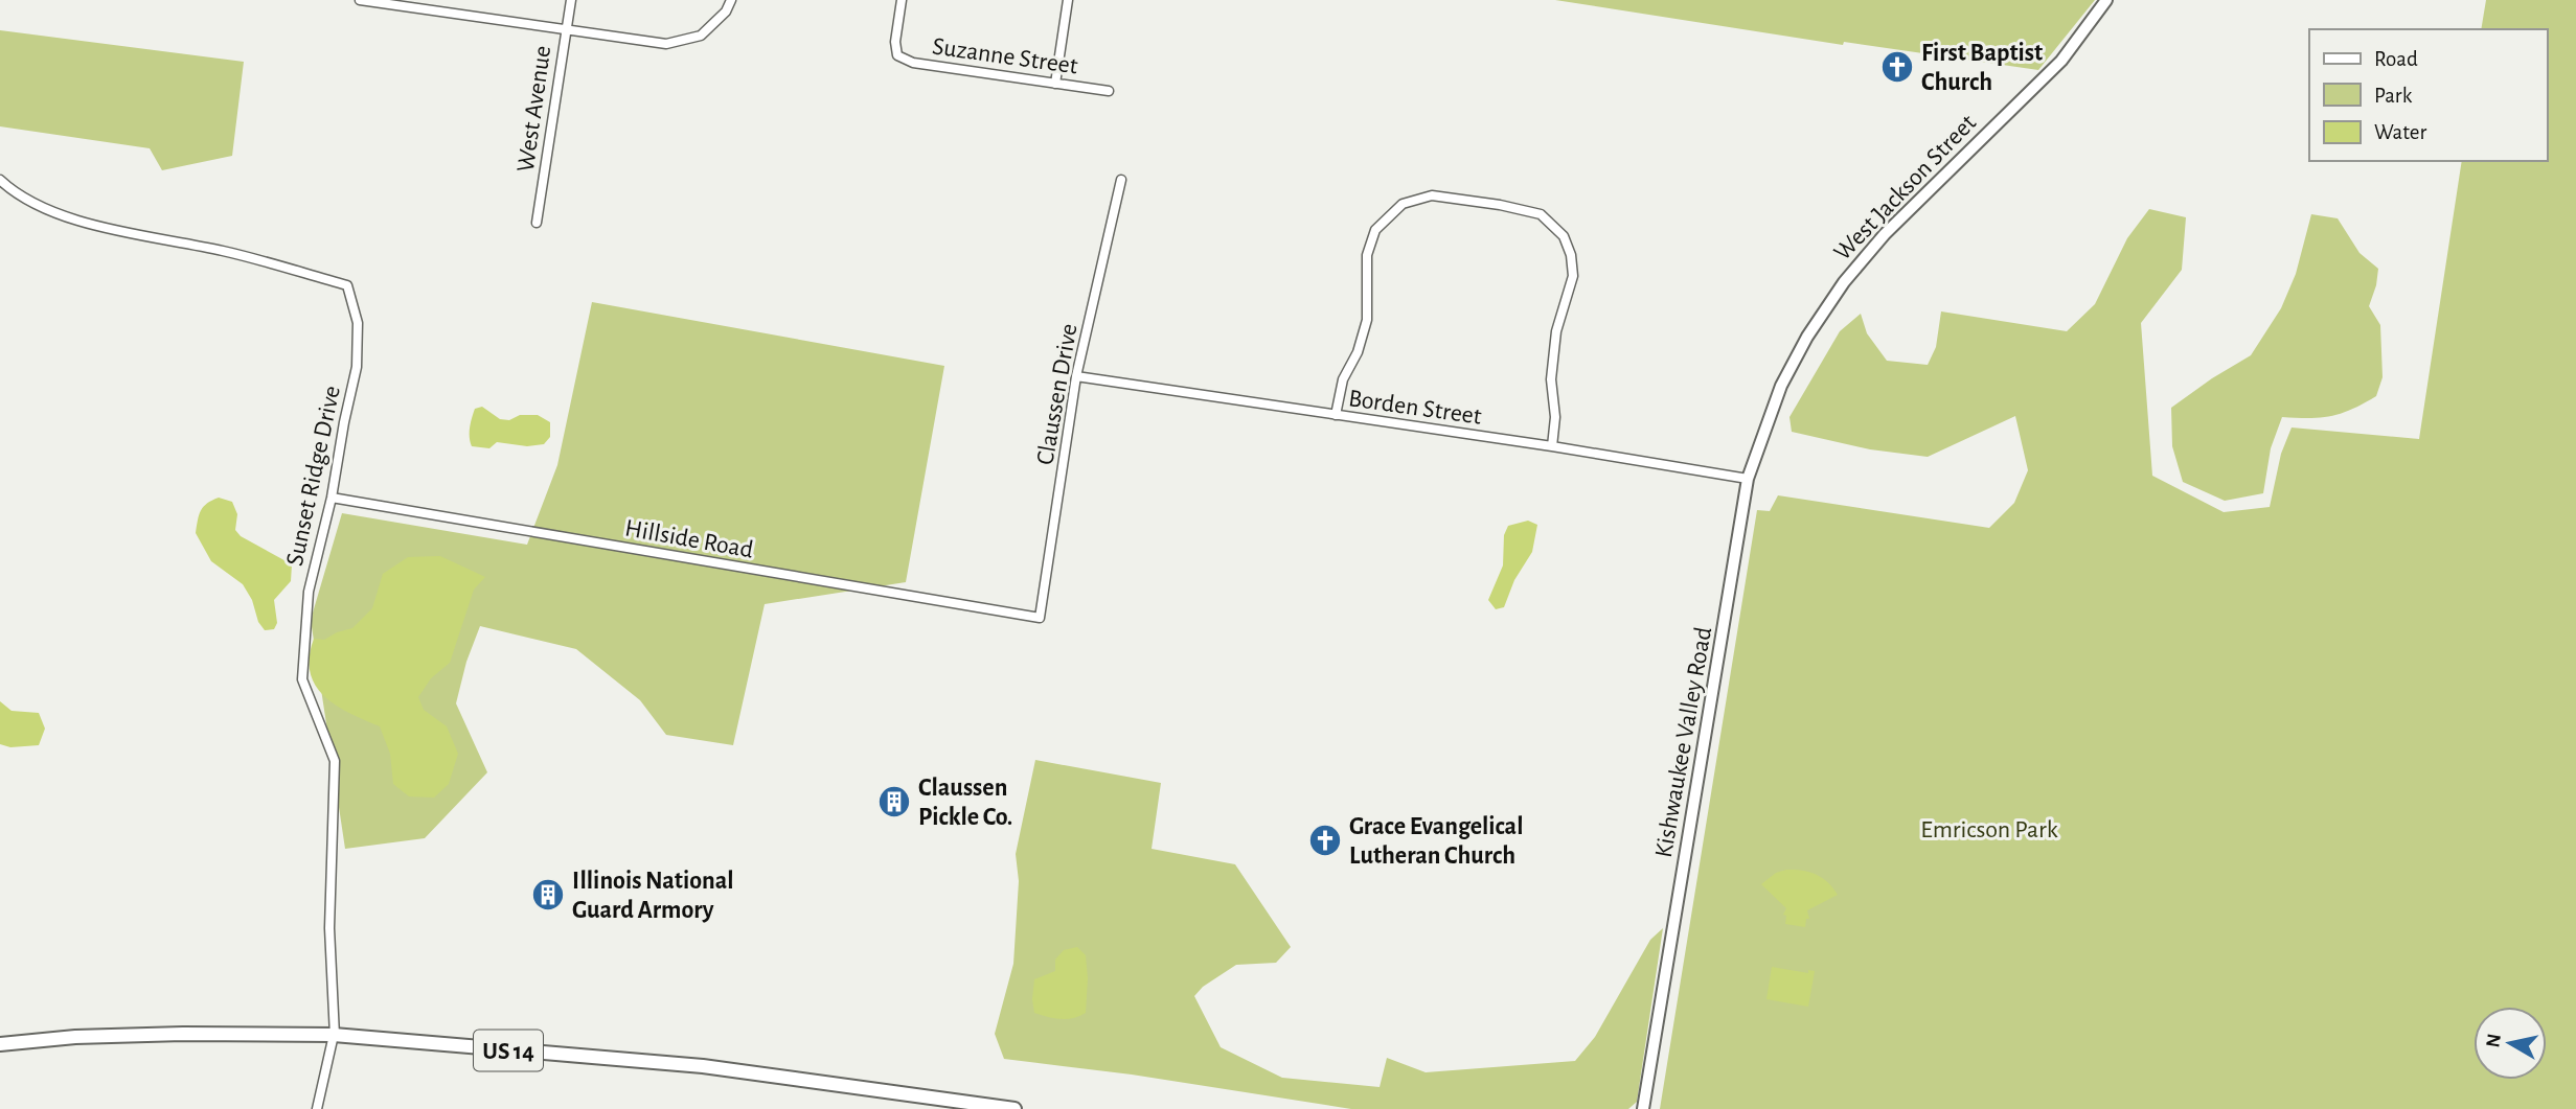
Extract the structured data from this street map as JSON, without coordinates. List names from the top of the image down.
{
  "streets": {
    "main road": ["US 14"],
    "street": [
      "Suzanne Street",
      "West Avenue",
      "West Jackson Street",
      "Claussen Drive",
      "Borden Street",
      "Sunset Ridge Drive",
      "Hillside Road",
      "Kishwaukee Valley Road"
    ]
  },
  "crossings": [
    ["West Jackson Street", "Kishwaukee Valley Road"],
    ["Claussen Drive", "Borden Street"],
    ["Claussen Drive", "Hillside Road"],
    ["Borden Street", "Kishwaukee Valley Road"],
    ["Sunset Ridge Drive", "Hillside Road"],
    ["Sunset Ridge Drive", "US 14"]
  ],
  "parks": ["Emricson Park"],
  "places": {
    "church": ["First Baptist Church", "Grace Evangelical Lutheran Church"],
    "building": ["Claussen Pickle Co.", "Illinois National Guard Armory"]
  },
  "legend": ["Road", "Park", "Water"],
  "north": "left"
}
